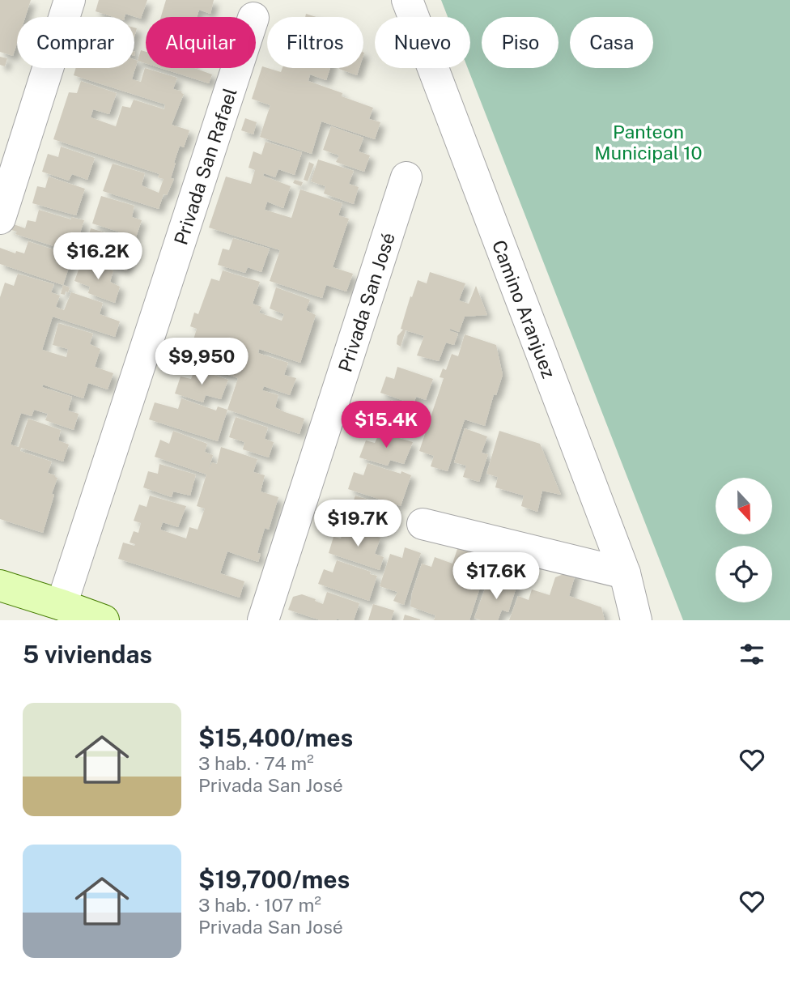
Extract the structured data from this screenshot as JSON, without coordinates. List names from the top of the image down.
{
  "streets": {
    "street": ["Privada San Rafael", "Privada San José", "Camino Aranjuez"]
  },
  "parks": ["Panteon Municipal 10"],
  "north": "bottom",
  "page": {
    "chip": [
      "Comprar",
      "Alquilar",
      "Filtros",
      "Nuevo",
      "Piso",
      "Casa"
    ],
    "price": [
      "$16.2K",
      "$9,950",
      "$15.4K",
      "$19.7K",
      "$17.6K"
    ],
    "heading": "5 viviendas",
    "list": [
      {
        "name": "$15,400/mes",
        "note": "3 hab. · 74 m² · Privada San José"
      },
      {
        "name": "$19,700/mes",
        "note": "3 hab. · 107 m² · Privada San José"
      }
    ]
  }
}
